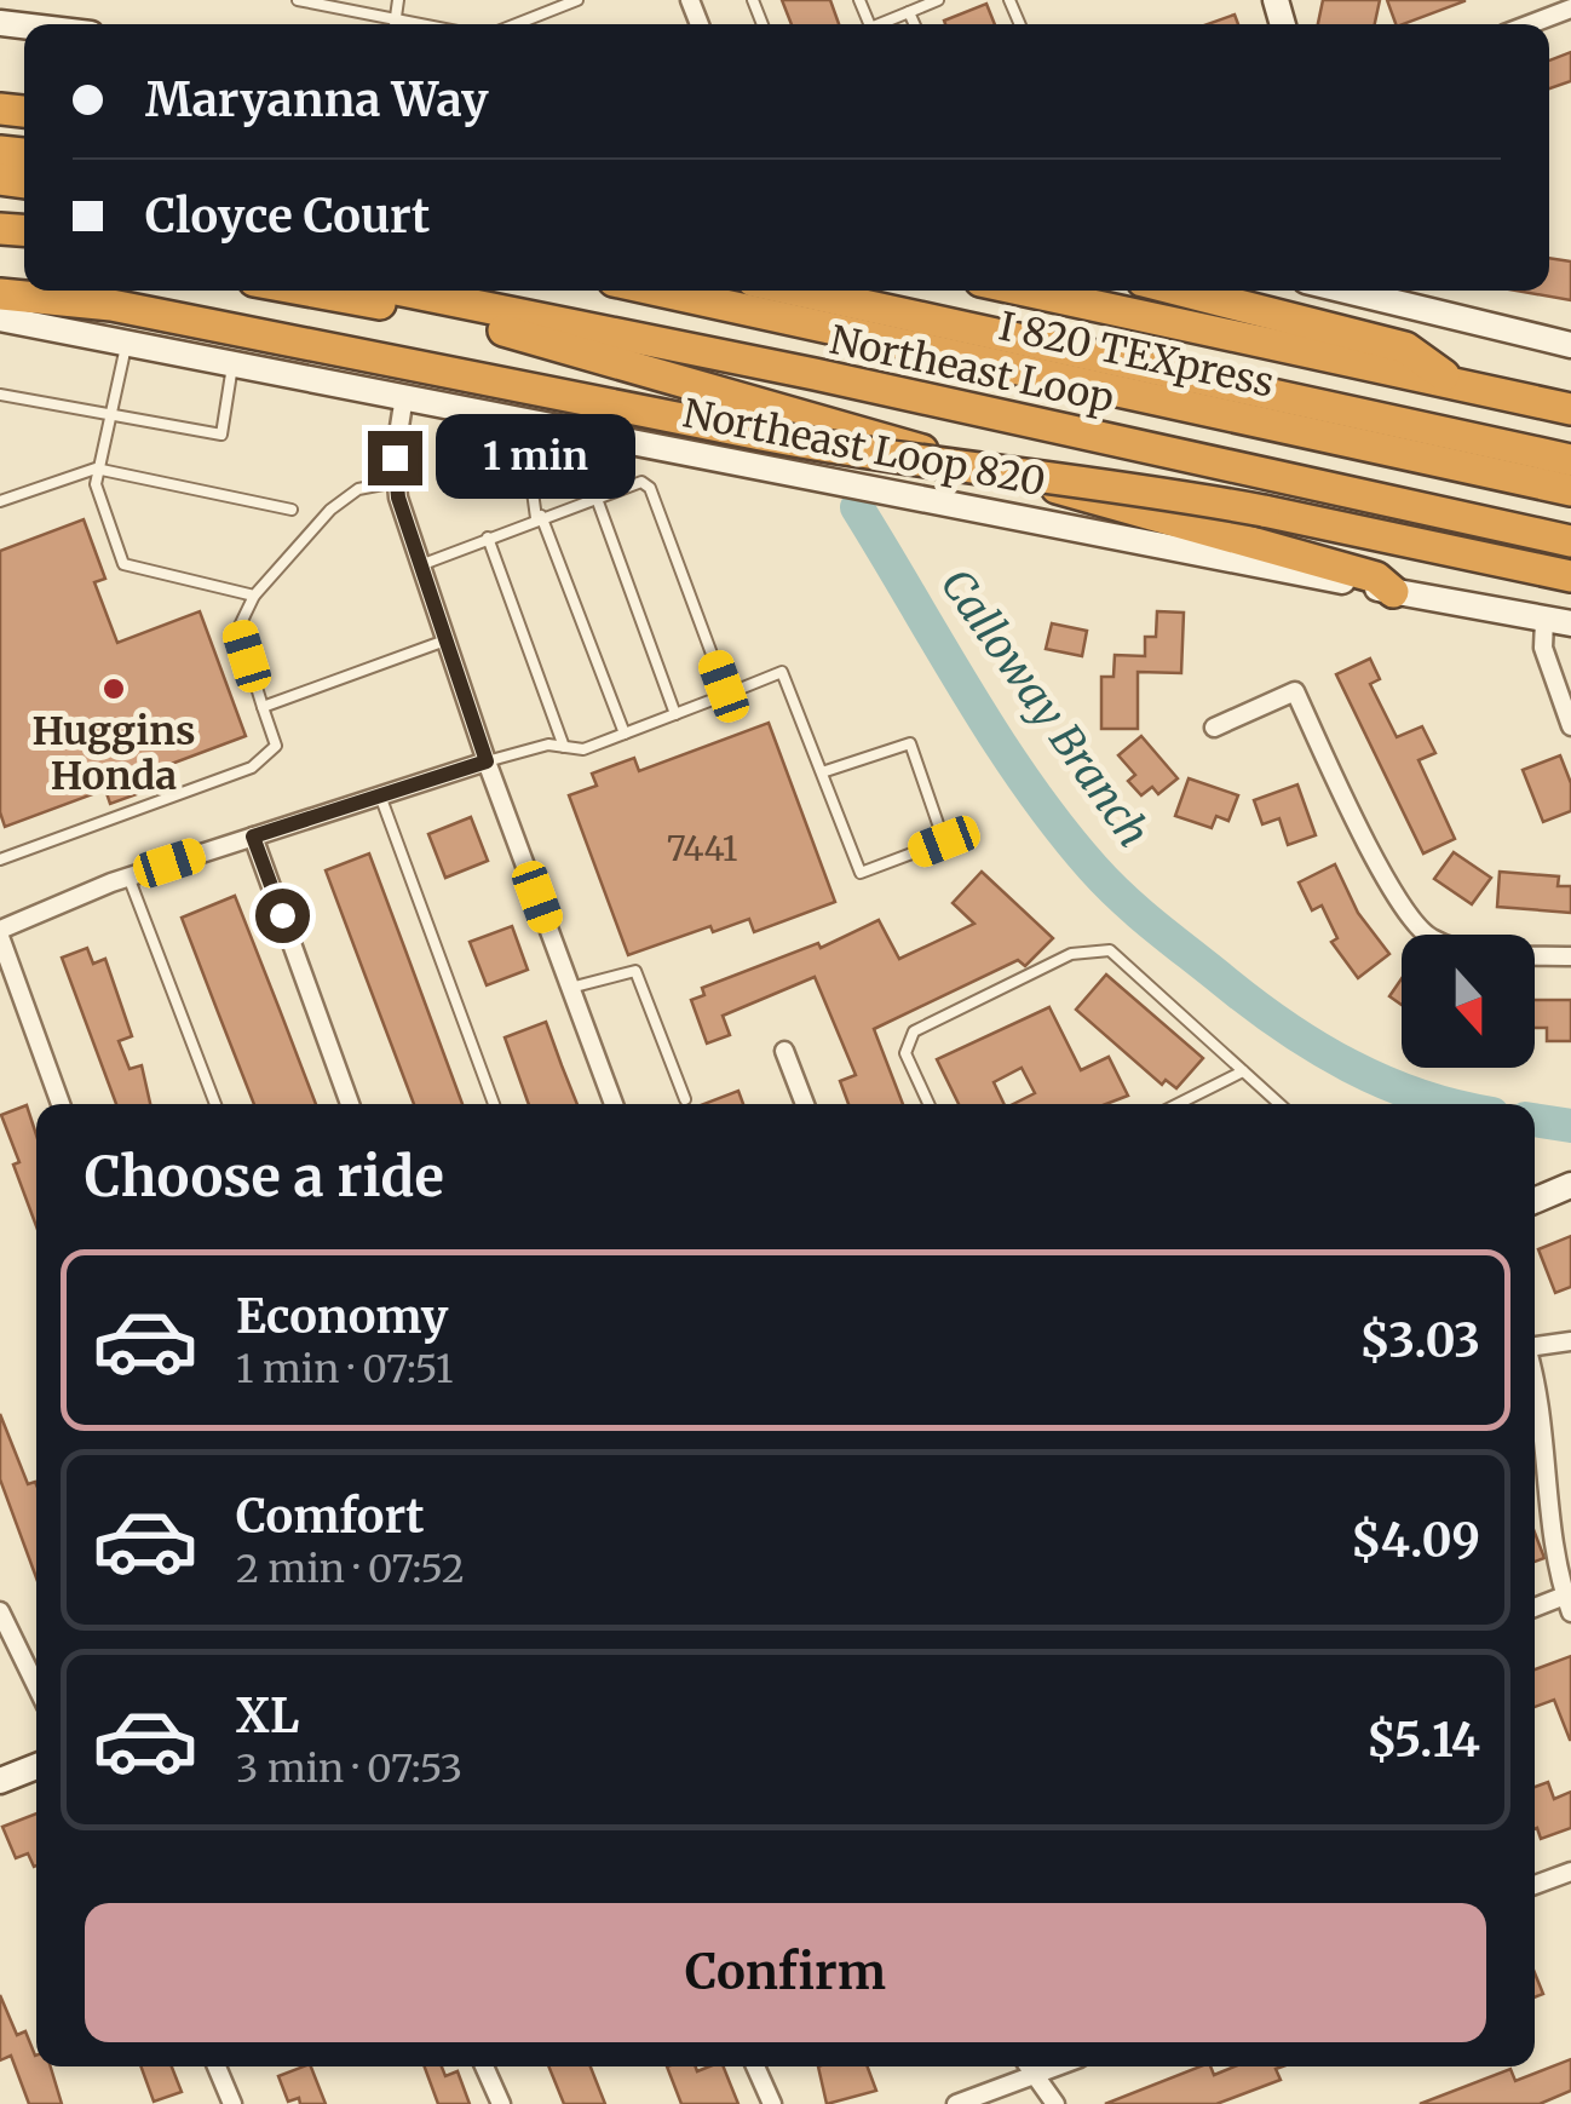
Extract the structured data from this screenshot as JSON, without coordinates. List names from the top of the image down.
{
  "streets": {
    "highway": ["I 820 TEXpress", "Northeast Loop"],
    "main road": ["Northeast Loop 820"]
  },
  "water": ["Calloway Branch"],
  "places": ["Huggins Honda"],
  "house_numbers": ["7441"],
  "north": "bottom",
  "page": {
    "banner": ["Maryanna Way", "Cloyce Court"],
    "bubble": "1 min",
    "heading": "Choose a ride",
    "list": [
      {
        "name": "Economy",
        "note": "1 min · 07:51",
        "value": "$3.03"
      },
      {
        "name": "Comfort",
        "note": "2 min · 07:52",
        "value": "$4.09"
      },
      {
        "name": "XL",
        "note": "3 min · 07:53",
        "value": "$5.14"
      }
    ],
    "buttons": "Confirm"
  }
}
